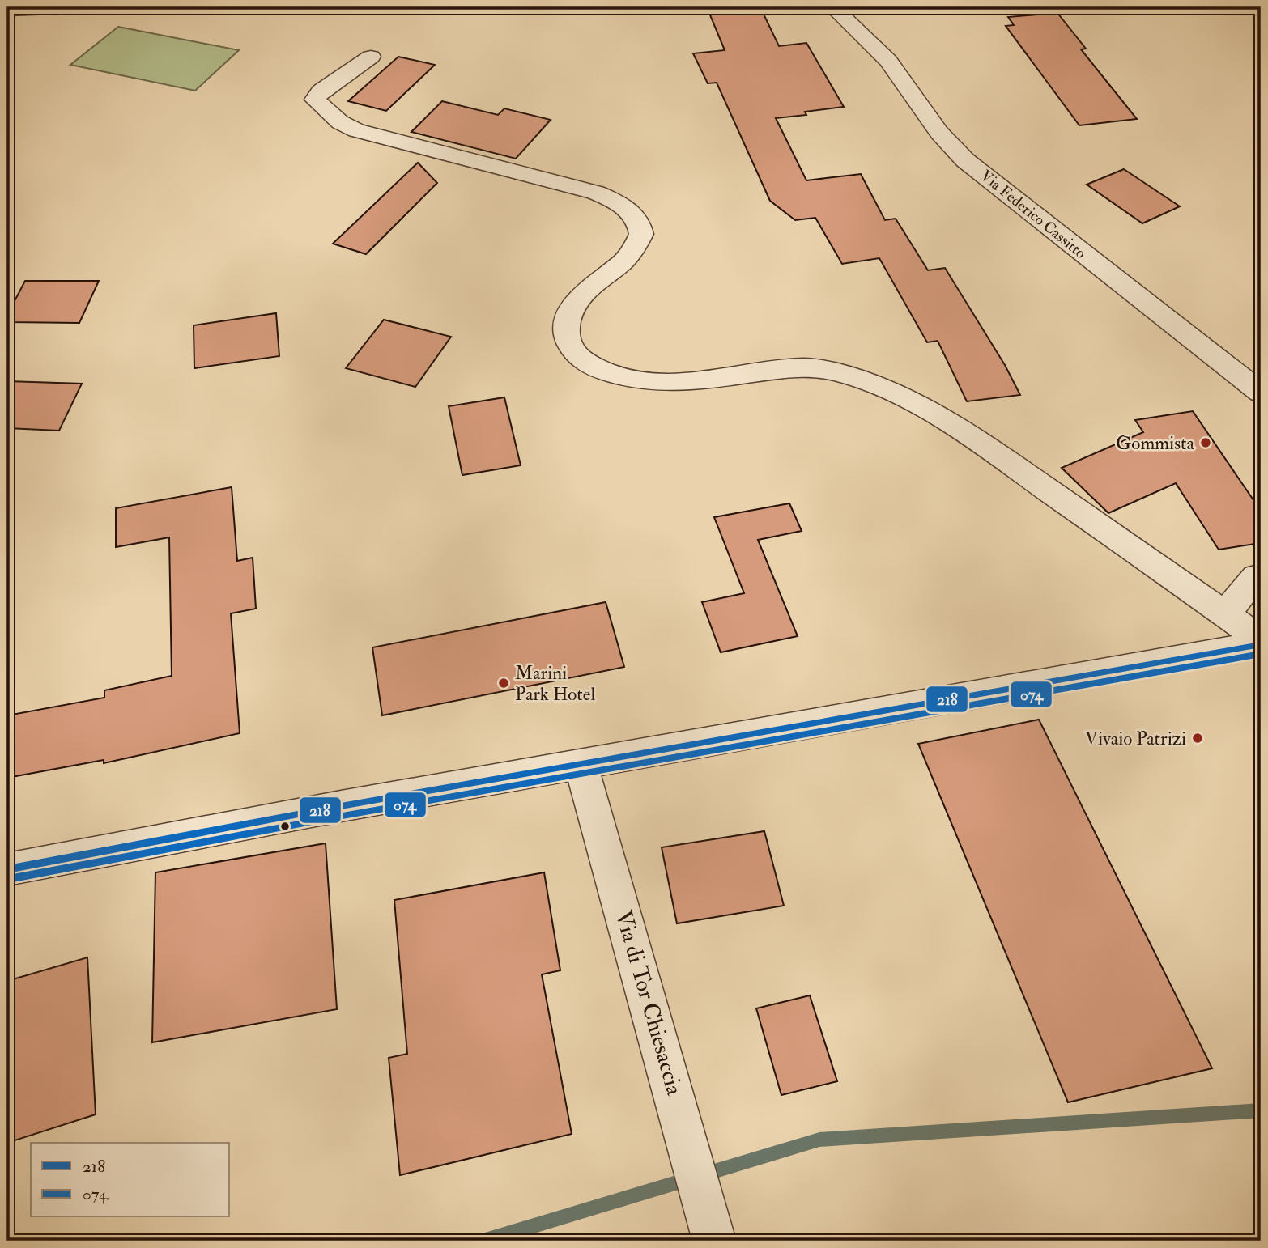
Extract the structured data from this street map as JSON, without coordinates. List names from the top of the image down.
{
  "streets": {
    "street": ["Via Federico Cassitto", "Via di Tor Chiesaccia"]
  },
  "places": ["Gommista", "Marini Park Hotel", "Vivaio Patrizi"],
  "lines": ["transit line 218", "transit line 074"],
  "legend": ["218", "074"]
}
